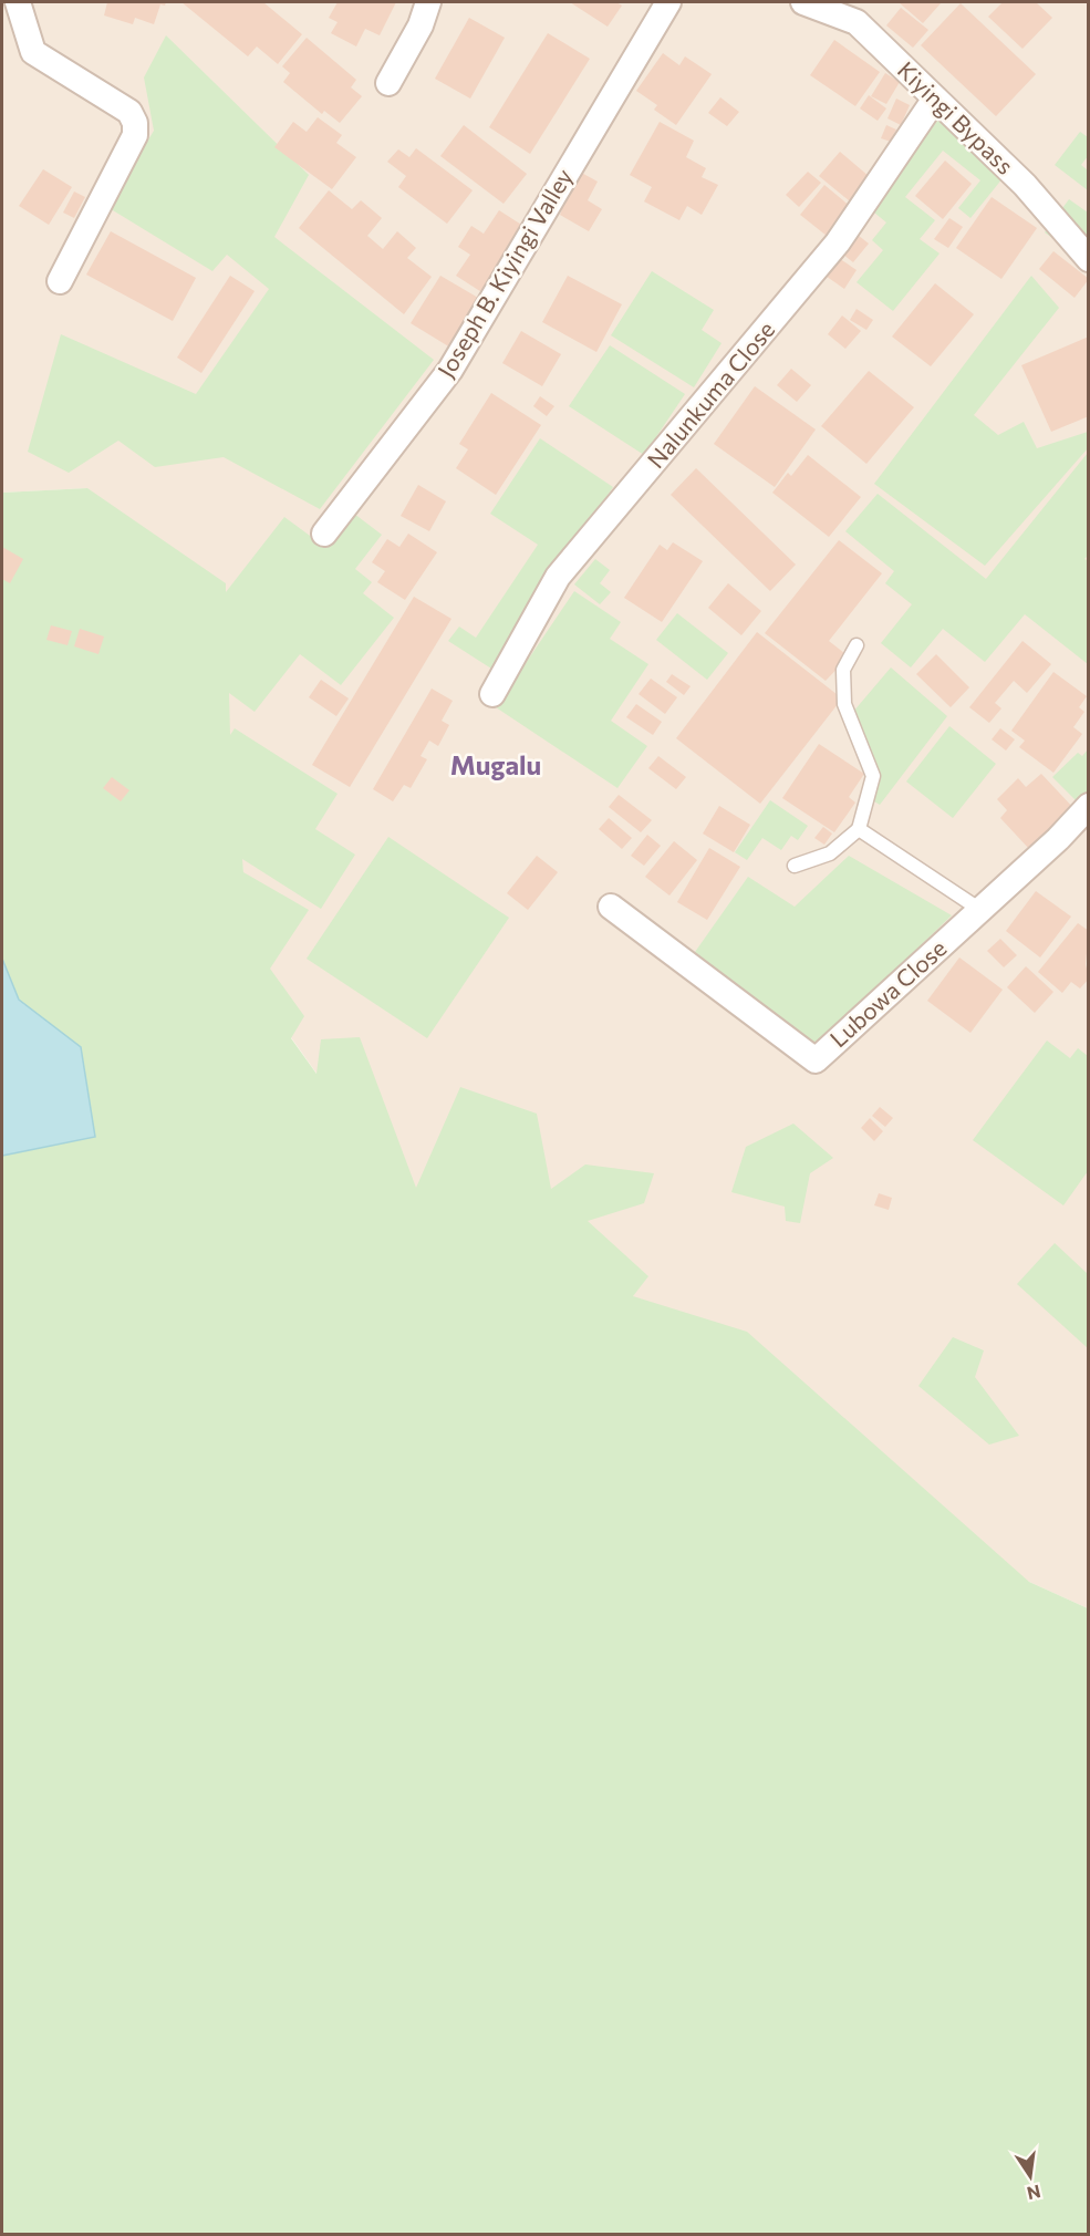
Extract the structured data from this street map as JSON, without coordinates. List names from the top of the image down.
{
  "streets": {
    "street": [
      "Kiyingi Bypass",
      "Joseph B. Kiyingi Valley",
      "Nalunkuma Close",
      "Lubowa Close"
    ]
  },
  "crossings": [
    ["Kiyingi Bypass", "Nalunkuma Close"]
  ],
  "districts": ["Mugalu"],
  "north": "bottom"
}
